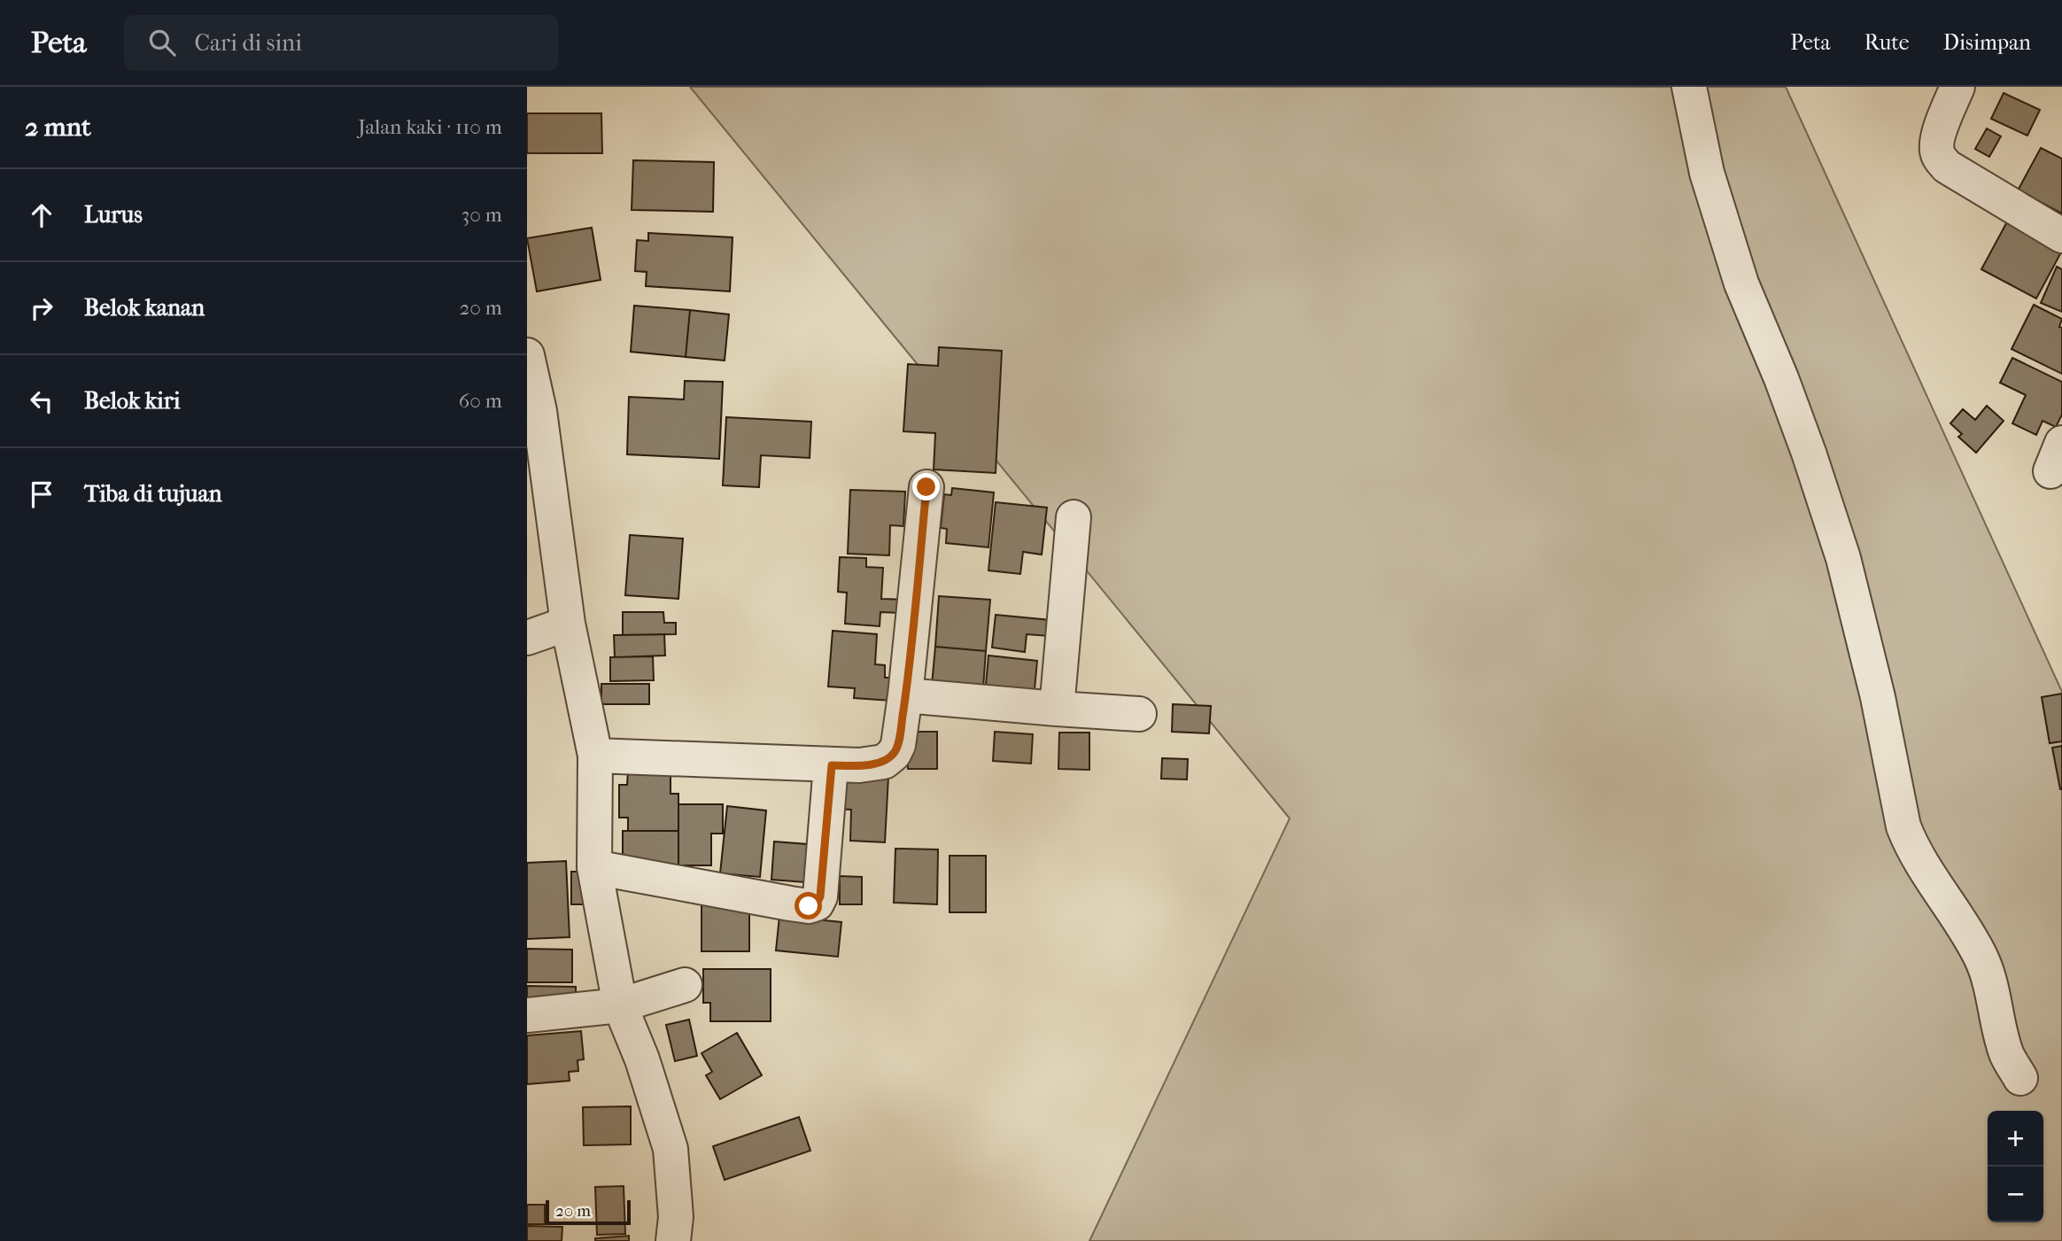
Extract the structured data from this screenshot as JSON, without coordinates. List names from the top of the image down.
{
  "scale_bar": "20 m",
  "page": {
    "header": "Peta",
    "search": "Cari di sini",
    "nav": ["Peta", "Rute", "Disimpan"],
    "heading": ["2 mnt", "Jalan kaki · 110 m"],
    "list": [
      ["Lurus", "30 m"],
      ["Belok kanan", "20 m"],
      ["Belok kiri", "60 m"],
      "Tiba di tujuan"
    ],
    "map_buttons": ["+", "−"],
    "scale": "20 m"
  }
}
